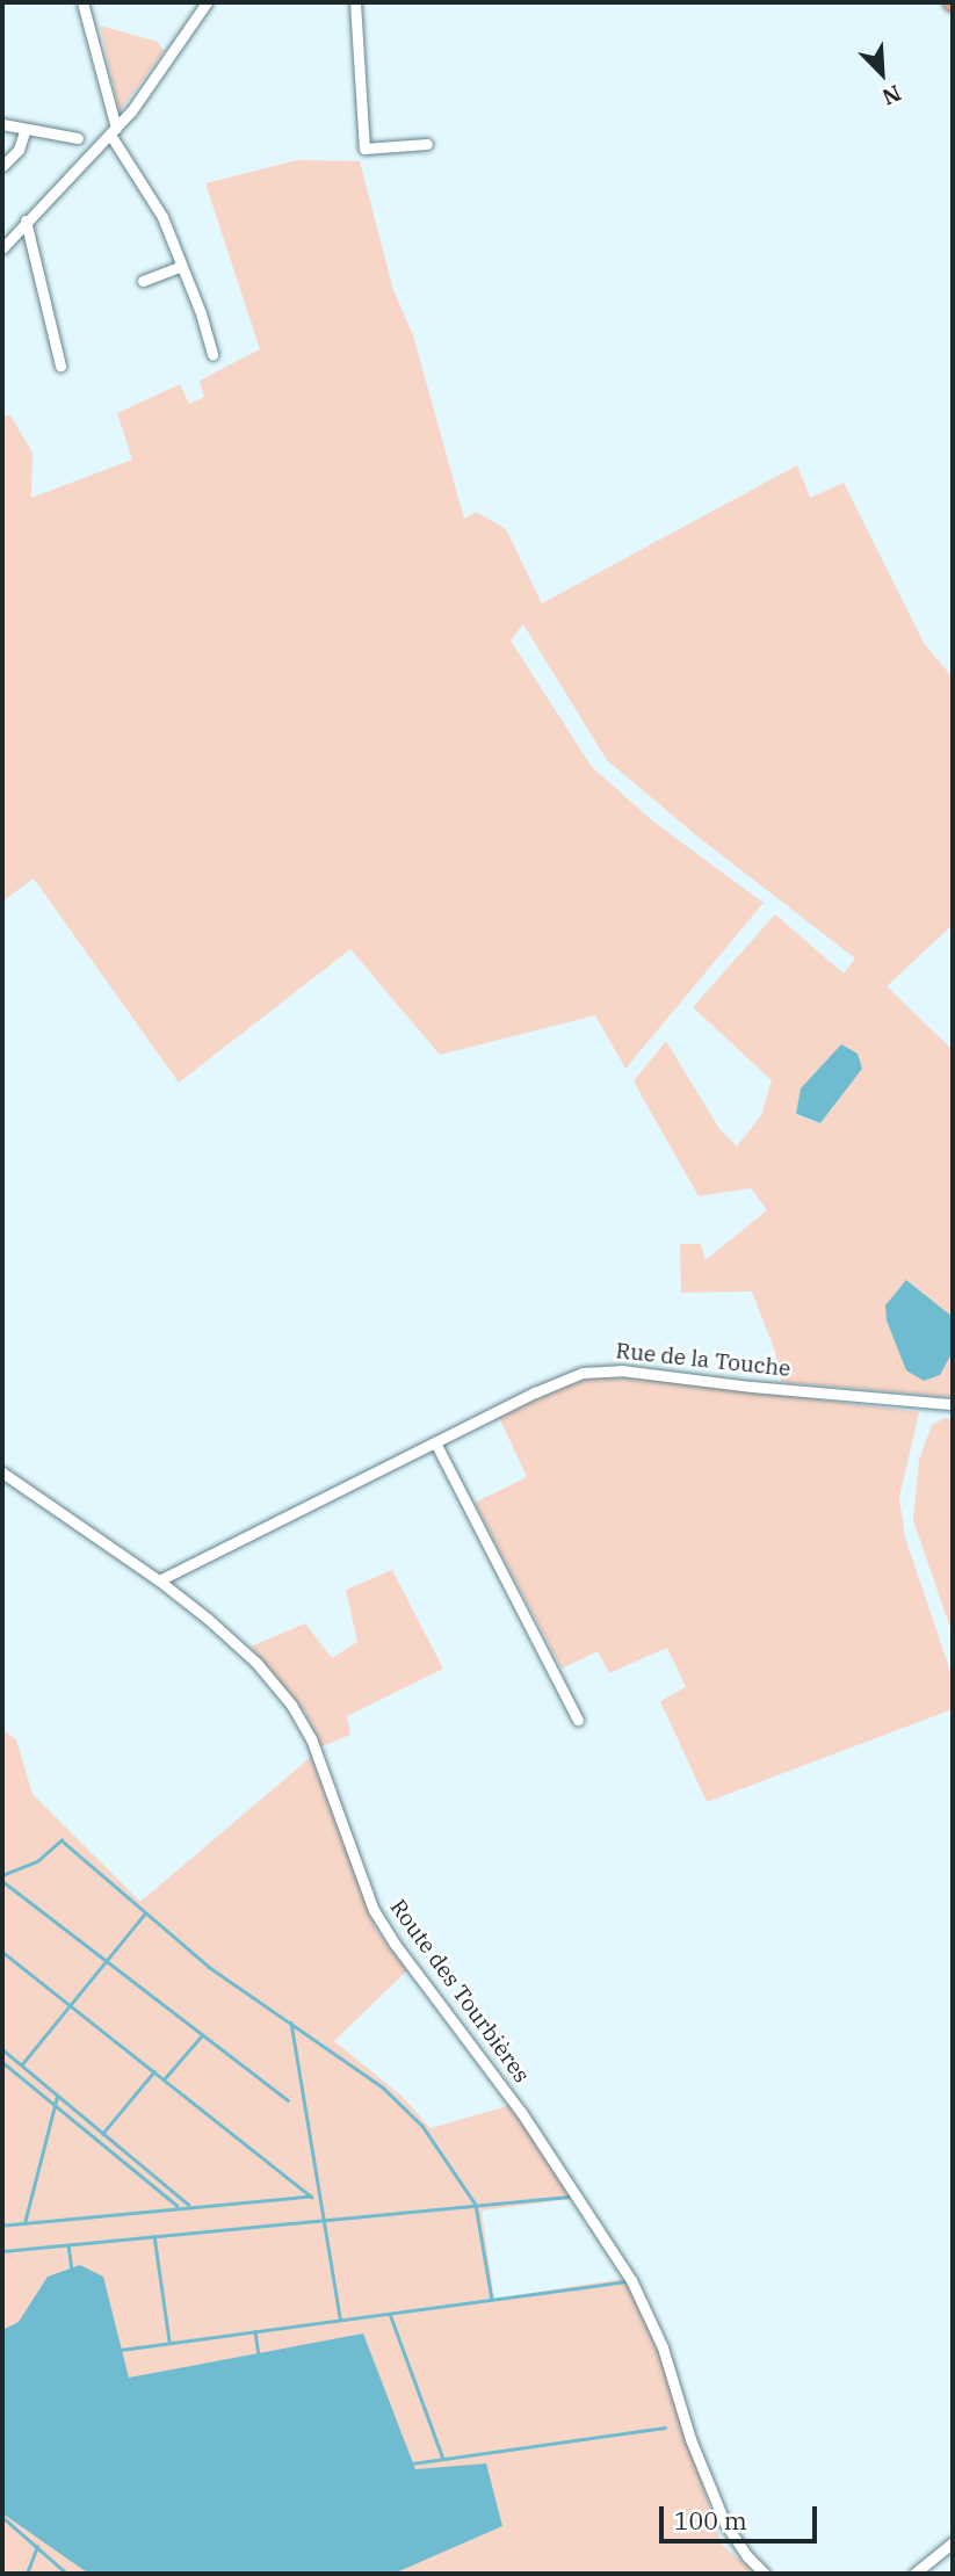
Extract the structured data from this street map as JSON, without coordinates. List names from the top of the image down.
{
  "streets": {
    "street": ["Rue de la Touche", "Route des Tourbières"]
  },
  "crossings": [
    ["Rue de la Touche", "Route des Tourbières"]
  ],
  "scale_bar": "100 m",
  "north": "bottom right"
}
